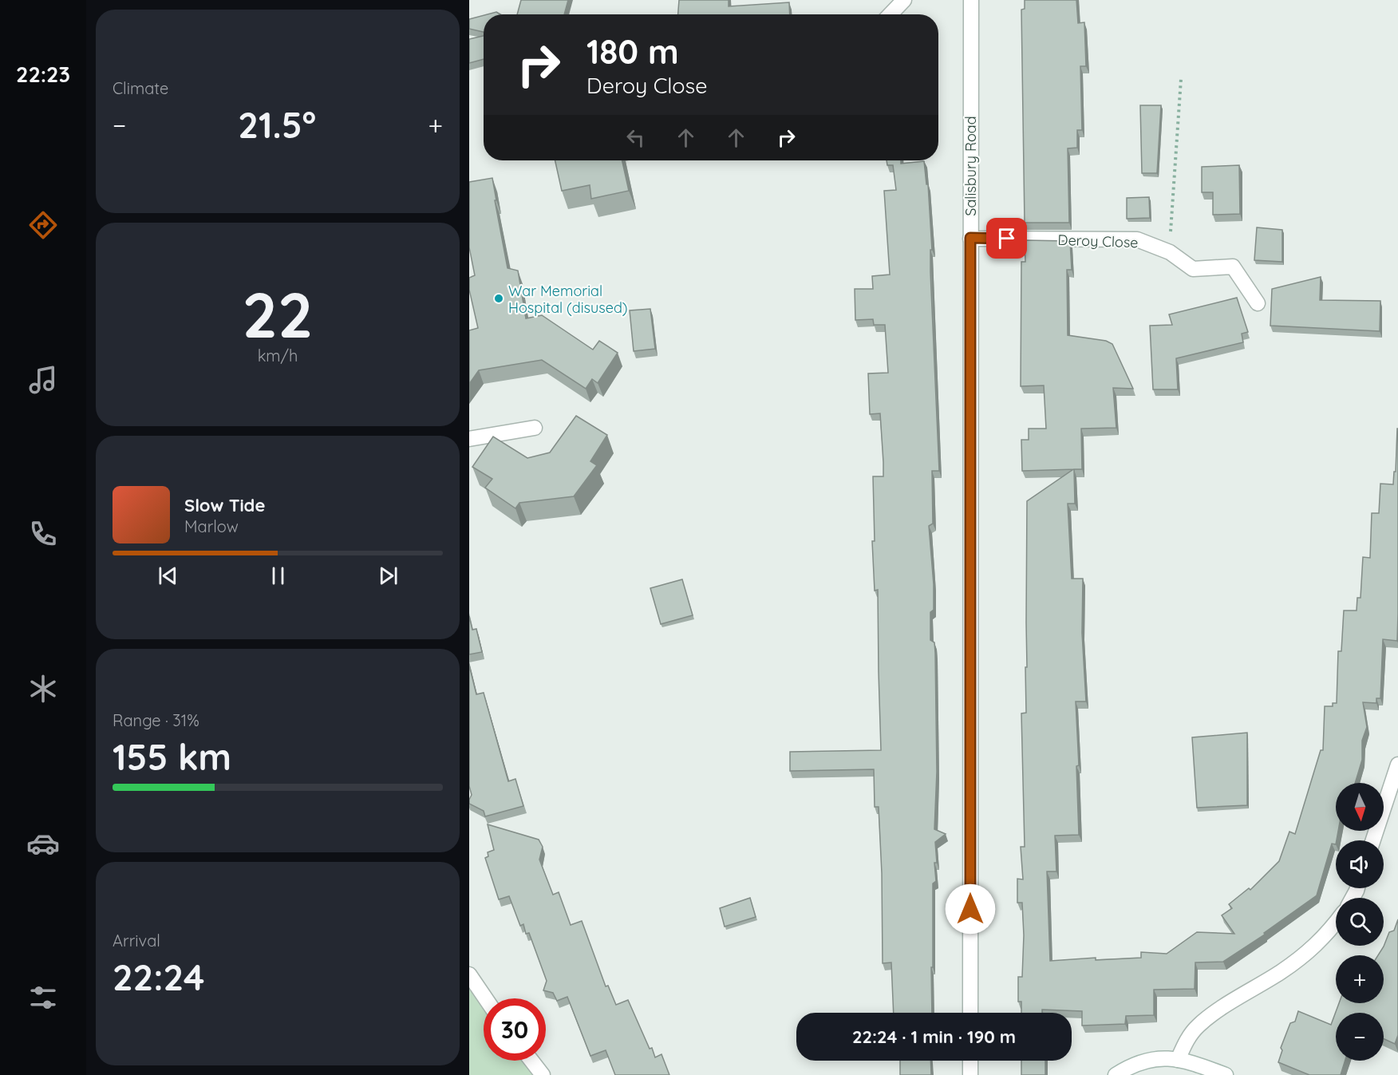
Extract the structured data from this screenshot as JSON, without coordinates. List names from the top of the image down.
{
  "streets": {
    "street": ["Salisbury Road", "Deroy Close"]
  },
  "crossings": [
    ["Salisbury Road", "Deroy Close"]
  ],
  "places": ["War Memorial Hospital (disused)"],
  "north": "bottom",
  "page": {
    "tabs": "22:23",
    "tile": [
      "Climate",
      ["22", "km/h"],
      ["Range · 31%", "155 km"],
      ["Arrival", "22:24"]
    ],
    "turn": ["180 m", "Deroy Close"],
    "heat": ["−", "21.5°", "+"],
    "song": ["Slow Tide", "Marlow"],
    "map_buttons": ["+", "−"],
    "limit": "30",
    "trip": "22:24 · 1 min · 190 m"
  }
}
